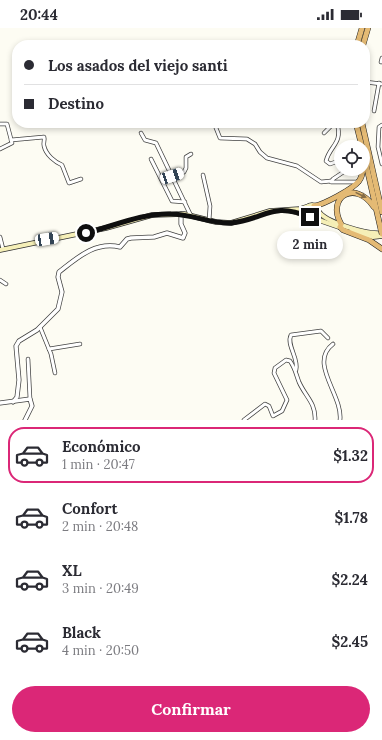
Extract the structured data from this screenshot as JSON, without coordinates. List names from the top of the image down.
{
  "page": {
    "status": "20:44",
    "banner": ["Los asados del viejo santi", "Destino"],
    "bubble": "2 min",
    "list": [
      {
        "name": "Económico",
        "note": "1 min · 20:47",
        "value": "$1.32"
      },
      {
        "name": "Confort",
        "note": "2 min · 20:48",
        "value": "$1.78"
      },
      {
        "name": "XL",
        "note": "3 min · 20:49",
        "value": "$2.24"
      },
      {
        "name": "Black",
        "note": "4 min · 20:50",
        "value": "$2.45"
      }
    ],
    "buttons": "Confirmar"
  }
}
